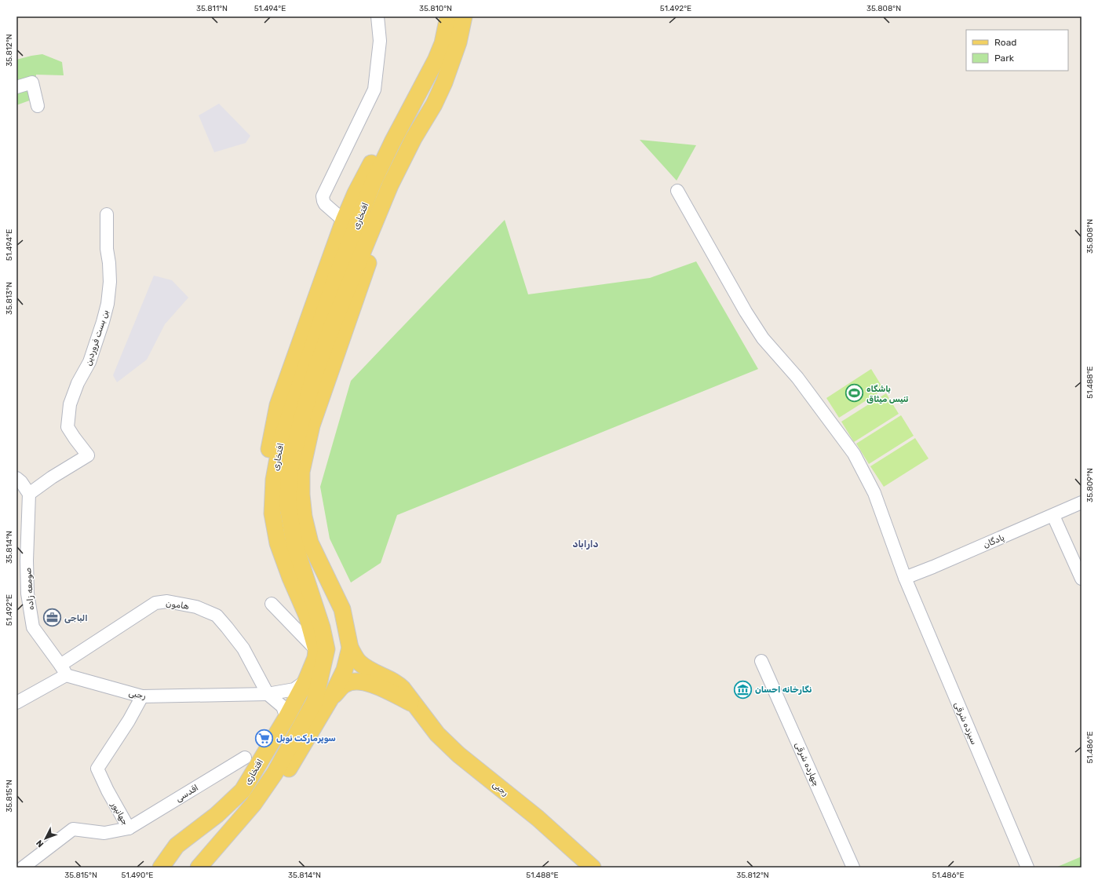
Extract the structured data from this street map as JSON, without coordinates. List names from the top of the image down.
{
  "streets": {
    "main road": ["افتخاری", "رجبی"],
    "street": [
      "بن بست فروردین",
      "پادگان",
      "صومعه زاده",
      "هامون",
      "سیزده شرقی",
      "چهارده شرقی",
      "اقدسی",
      "جهانپور"
    ]
  },
  "crossings": [
    ["افتخاری", "رجبی"],
    ["بن بست فروردین", "صومعه زاده"],
    ["پادگان", "سیزده شرقی"],
    ["صومعه زاده", "هامون"],
    ["صومعه زاده", "رجبی"],
    ["هامون", "رجبی"],
    ["رجبی", "جهانپور"],
    ["اقدسی", "جهانپور"]
  ],
  "districts": ["داراباد"],
  "places": {
    "sports": ["باشگاه تنيس ميثاق"],
    "office": ["الباجی"],
    "museum": ["نگارخانه احسان"],
    "supermarket": ["سوپرمارکت نوبل"]
  },
  "legend": ["Road", "Park"],
  "north": "bottom left",
  "coordinates": [
    "35.811°N",
    "51.494°E",
    "35.810°N",
    "51.492°E",
    "35.808°N",
    "35.812°N",
    "35.813°N",
    "51.488°E",
    "35.809°N",
    "35.814°N",
    "51.486°E",
    "35.815°N",
    "51.490°E"
  ]
}
